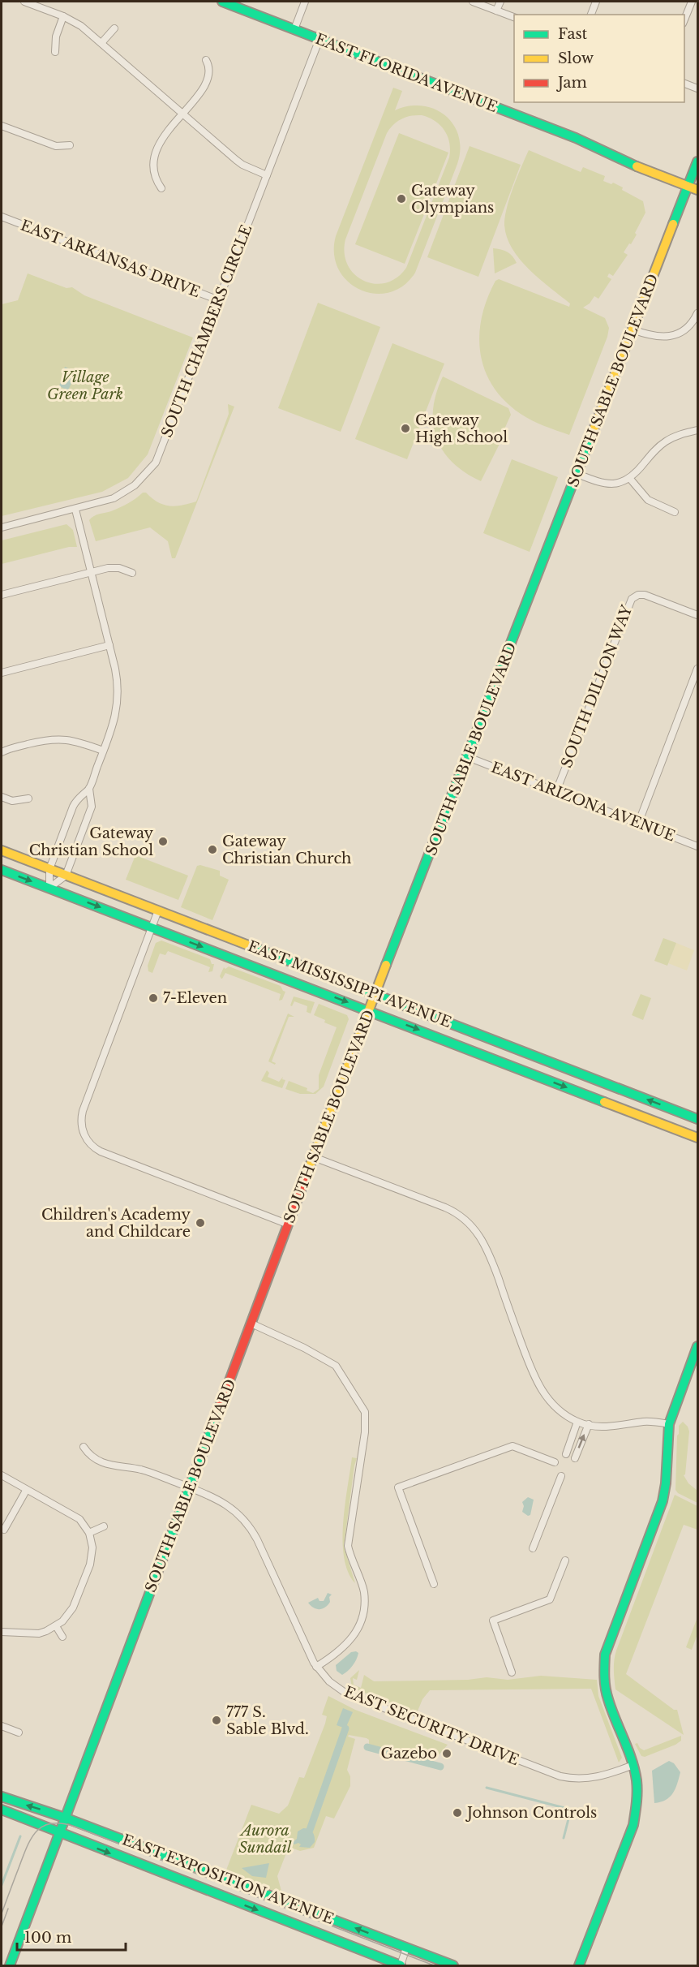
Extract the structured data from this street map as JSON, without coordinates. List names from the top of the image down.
{
  "streets": {
    "street": [
      "EAST FLORIDA AVENUE",
      "EAST ARKANSAS DRIVE",
      "SOUTH CHAMBERS CIRCLE",
      "SOUTH SABLE BOULEVARD",
      "SOUTH DILLON WAY",
      "EAST ARIZONA AVENUE",
      "EAST MISSISSIPPI AVENUE",
      "EAST SECURITY DRIVE",
      "EAST EXPOSITION AVENUE"
    ]
  },
  "crossings": [
    ["EAST FLORIDA AVENUE", "SOUTH CHAMBERS CIRCLE"],
    ["EAST FLORIDA AVENUE", "SOUTH SABLE BOULEVARD"],
    ["EAST ARKANSAS DRIVE", "SOUTH CHAMBERS CIRCLE"],
    ["SOUTH SABLE BOULEVARD", "EAST ARIZONA AVENUE"],
    ["SOUTH SABLE BOULEVARD", "EAST MISSISSIPPI AVENUE"],
    ["SOUTH SABLE BOULEVARD", "EAST SECURITY DRIVE"],
    ["SOUTH SABLE BOULEVARD", "EAST EXPOSITION AVENUE"],
    ["SOUTH DILLON WAY", "EAST ARIZONA AVENUE"]
  ],
  "parks": ["Village Green Park", "Aurora Sundail"],
  "places": [
    "Gateway Olympians",
    "Gateway High School",
    "Gateway Christian School",
    "Gateway Christian Church",
    "7-Eleven",
    "Children's Academy and Childcare",
    "777 S. Sable Blvd.",
    "Gazebo",
    "Johnson Controls"
  ],
  "legend": ["Fast", "Slow", "Jam"],
  "scale_bar": "100 m"
}
